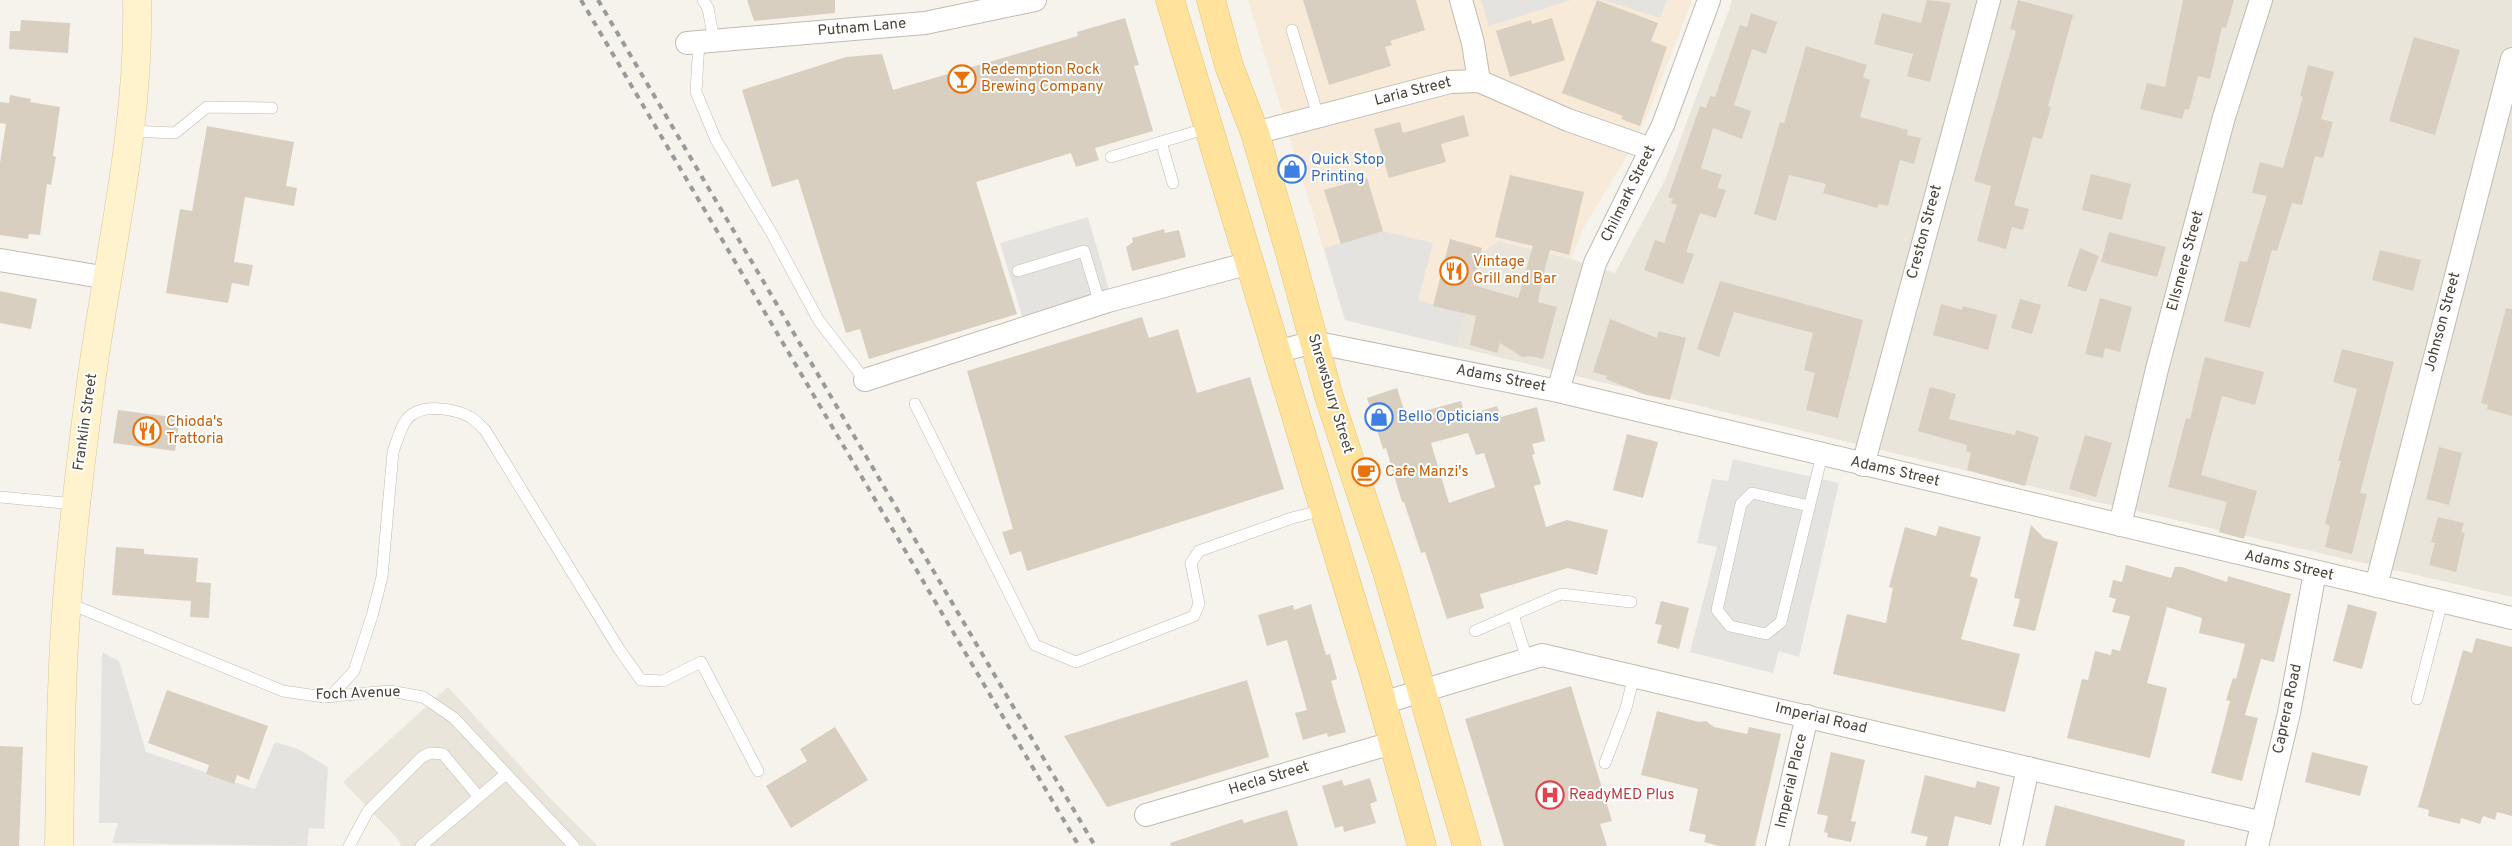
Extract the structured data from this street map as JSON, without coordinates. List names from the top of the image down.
{
  "streets": {
    "main road": ["Shrewsbury Street", "Franklin Street"],
    "street": [
      "Putnam Lane",
      "Laria Street",
      "Chilmark Street",
      "Creston Street",
      "Ellsmere Street",
      "Johnson Street",
      "Adams Street",
      "Caprera Road",
      "Imperial Road",
      "Hecla Street",
      "Imperial Place"
    ],
    "lane": ["Foch Avenue"]
  },
  "crossings": [
    ["Laria Street", "Chilmark Street"],
    ["Laria Street", "Shrewsbury Street"],
    ["Chilmark Street", "Adams Street"],
    ["Creston Street", "Adams Street"],
    ["Ellsmere Street", "Adams Street"],
    ["Johnson Street", "Adams Street"],
    ["Adams Street", "Shrewsbury Street"],
    ["Adams Street", "Caprera Road"],
    ["Shrewsbury Street", "Imperial Road"],
    ["Franklin Street", "Foch Avenue"],
    ["Caprera Road", "Imperial Road"],
    ["Imperial Road", "Imperial Place"]
  ],
  "places": {
    "bar": ["Redemption Rock Brewing Company"],
    "shop": ["Quick Stop Printing", "Bello Opticians"],
    "restaurant": ["Vintage Grill and Bar", "Chioda's Trattoria"],
    "cafe": ["Cafe Manzi's"],
    "hospital": ["ReadyMED Plus"]
  }
}
